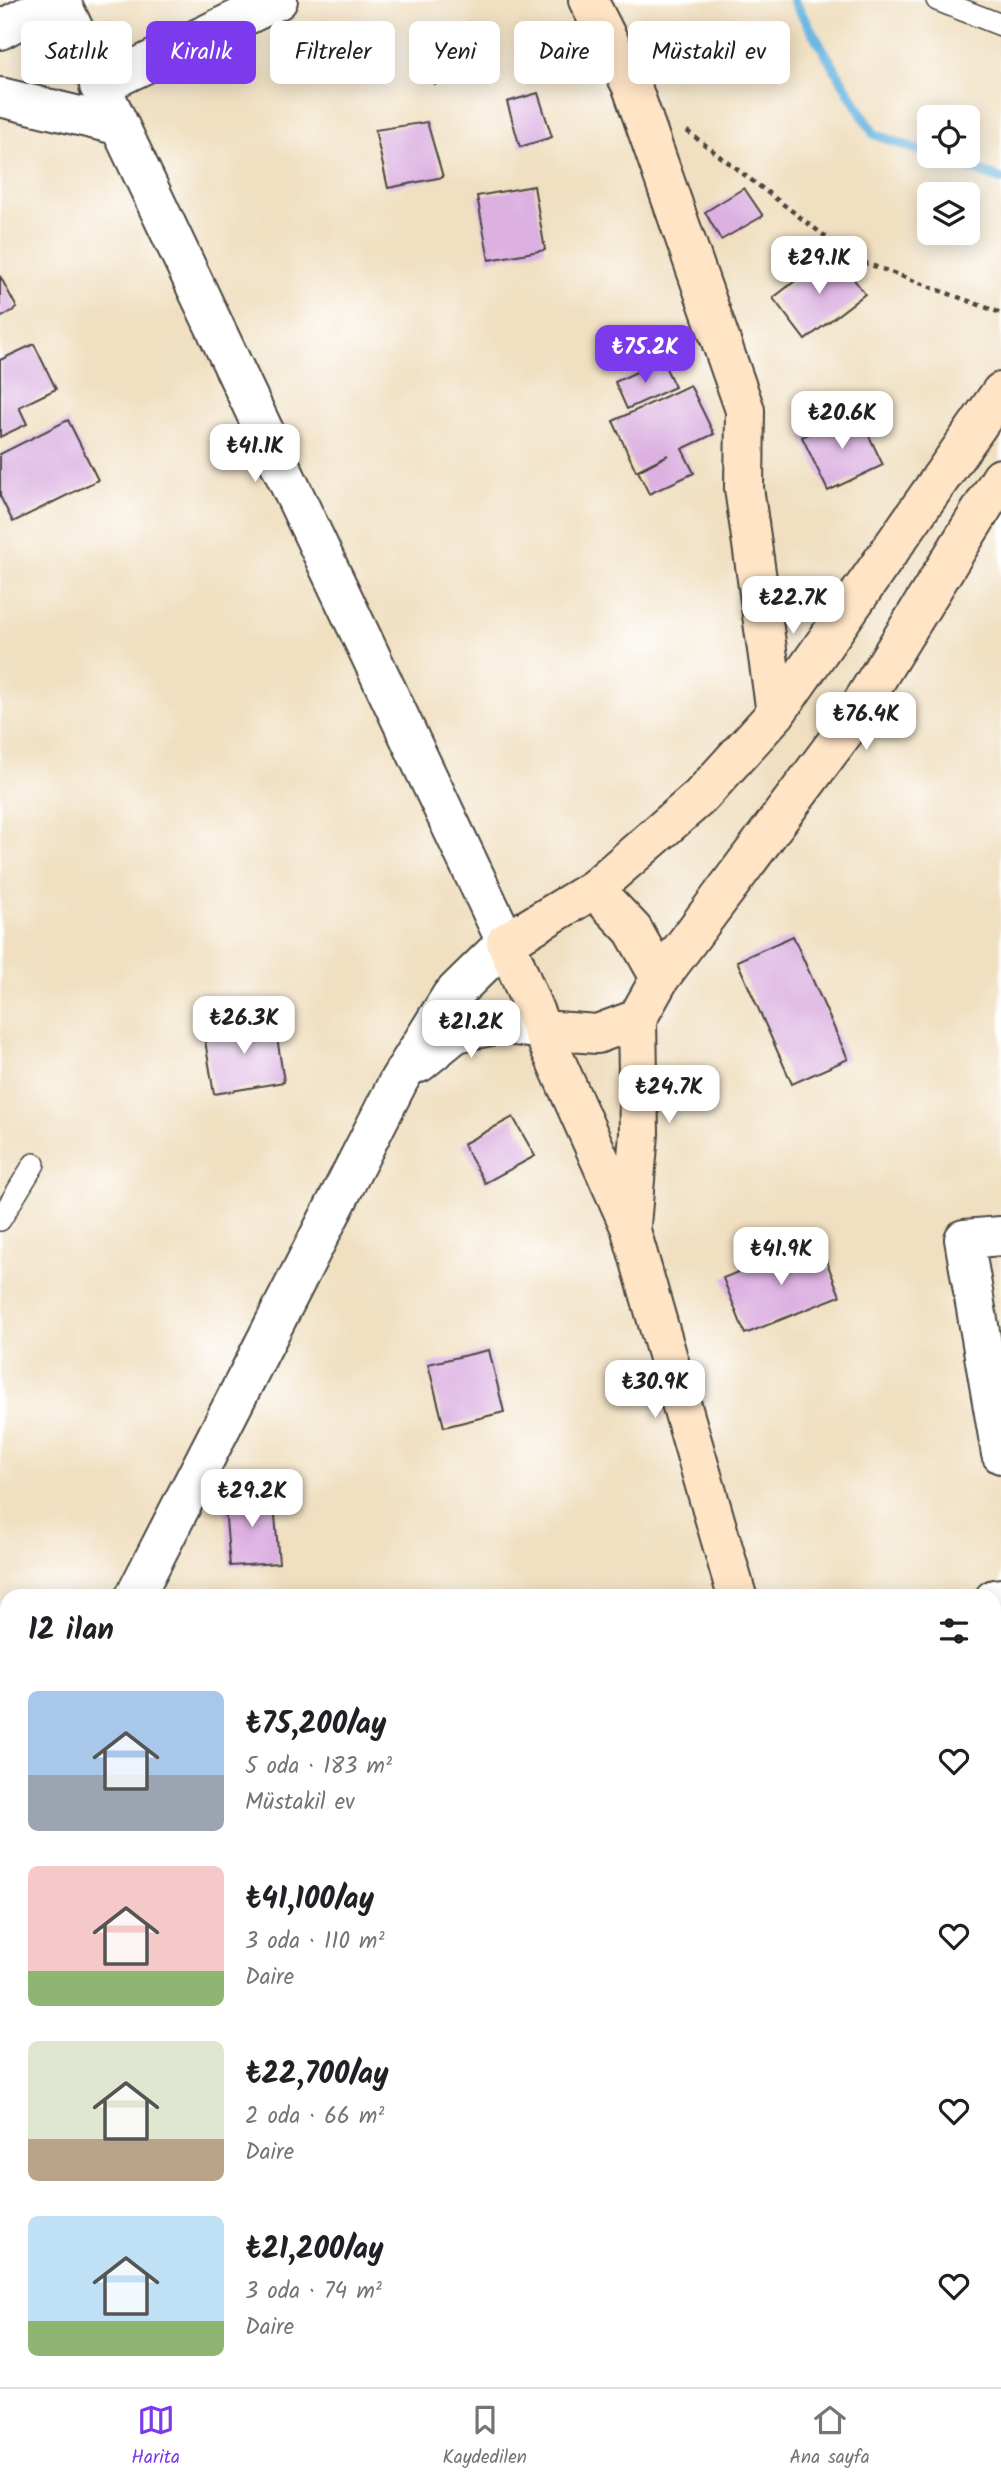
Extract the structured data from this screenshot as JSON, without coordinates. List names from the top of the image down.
{
  "page": {
    "chip": [
      "Satılık",
      "Kiralık",
      "Filtreler",
      "Yeni",
      "Daire",
      "Müstakil ev"
    ],
    "price": [
      "₺29.1K",
      "₺75.2K",
      "₺20.6K",
      "₺41.1K",
      "₺22.7K",
      "₺76.4K",
      "₺26.3K",
      "₺21.2K",
      "₺24.7K",
      "₺41.9K",
      "₺30.9K",
      "₺29.2K"
    ],
    "heading": "12 ilan",
    "list": [
      {
        "name": "₺75,200/ay",
        "note": "5 oda · 183 m² · Müstakil ev"
      },
      {
        "name": "₺41,100/ay",
        "note": "3 oda · 110 m² · Daire"
      },
      {
        "name": "₺22,700/ay",
        "note": "2 oda · 66 m² · Daire"
      },
      {
        "name": "₺21,200/ay",
        "note": "3 oda · 74 m² · Daire"
      }
    ],
    "tabs": ["Harita", "Kaydedilen", "Ana sayfa"]
  }
}
